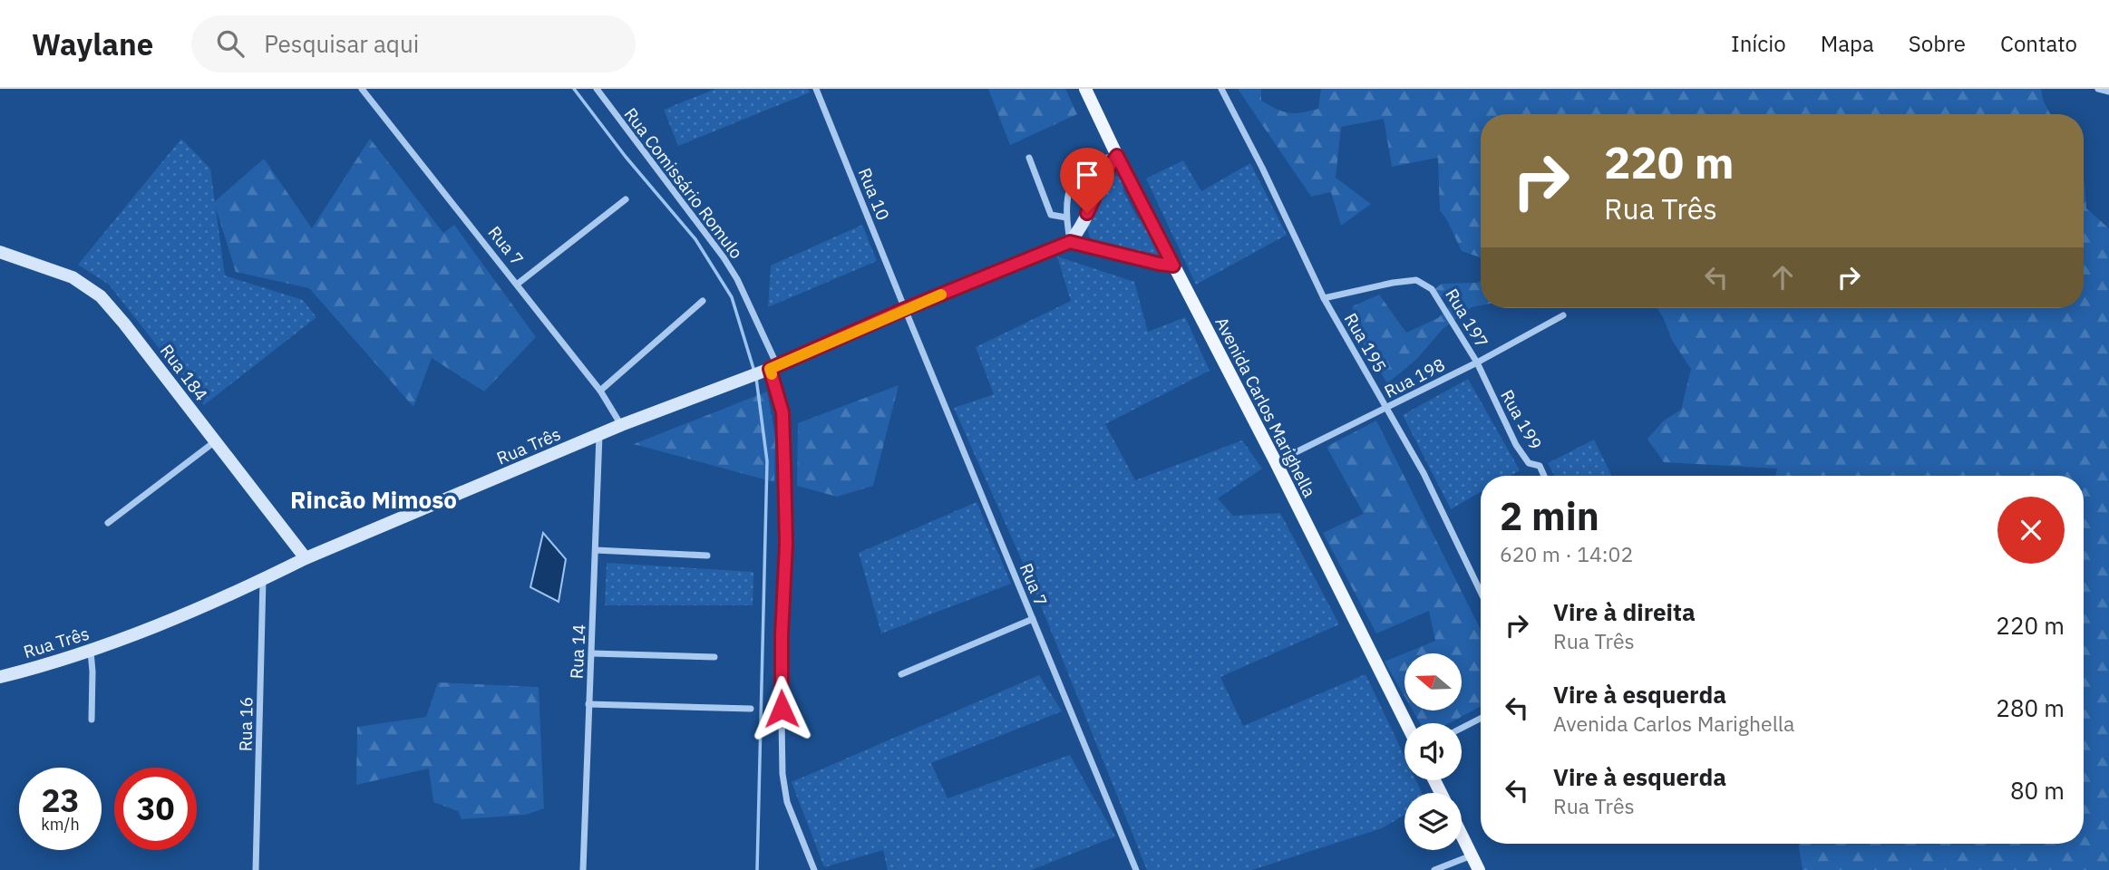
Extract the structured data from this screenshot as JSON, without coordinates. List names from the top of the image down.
{
  "streets": {
    "main road": ["Rua 184", "Avenida Carlos Marighella", "Rua Três"],
    "street": [
      "Rua Comissário Romulo",
      "Rua 10",
      "Rua 7",
      "Rua 197",
      "Rua 195",
      "Rua 198",
      "Rua 199",
      "Rua 14",
      "Rua 16"
    ]
  },
  "crossings": [
    ["Rua Comissário Romulo", "Rua Três"],
    ["Rua 10", "Rua 7"],
    ["Rua 10", "Rua Três"],
    ["Rua 7", "Rua Três"],
    ["Rua 197", "Rua 195"],
    ["Rua 197", "Rua 198"],
    ["Rua 197", "Rua 199"],
    ["Rua 195", "Rua 198"],
    ["Rua 184", "Rua Três"],
    ["Rua 198", "Avenida Carlos Marighella"],
    ["Rua 198", "Rua 199"],
    ["Rua Três", "Rua 14"],
    ["Rua Três", "Rua 16"]
  ],
  "districts": ["Rincão Mimoso"],
  "north": "left",
  "page": {
    "header": "Waylane",
    "search": "Pesquisar aqui",
    "nav": [
      "Início",
      "Mapa",
      "Sobre",
      "Contato"
    ],
    "turn": ["220 m", "Rua Três"],
    "heading": ["2 min", "620 m · 14:02"],
    "list": [
      {
        "name": "Vire à direita",
        "note": "Rua Três",
        "value": "220 m"
      },
      {
        "name": "Vire à esquerda",
        "note": "Avenida Carlos Marighella",
        "value": "280 m"
      },
      {
        "name": "Vire à esquerda",
        "note": "Rua Três",
        "value": "80 m"
      }
    ],
    "speed": "23 km/h",
    "limit": "30"
  }
}
